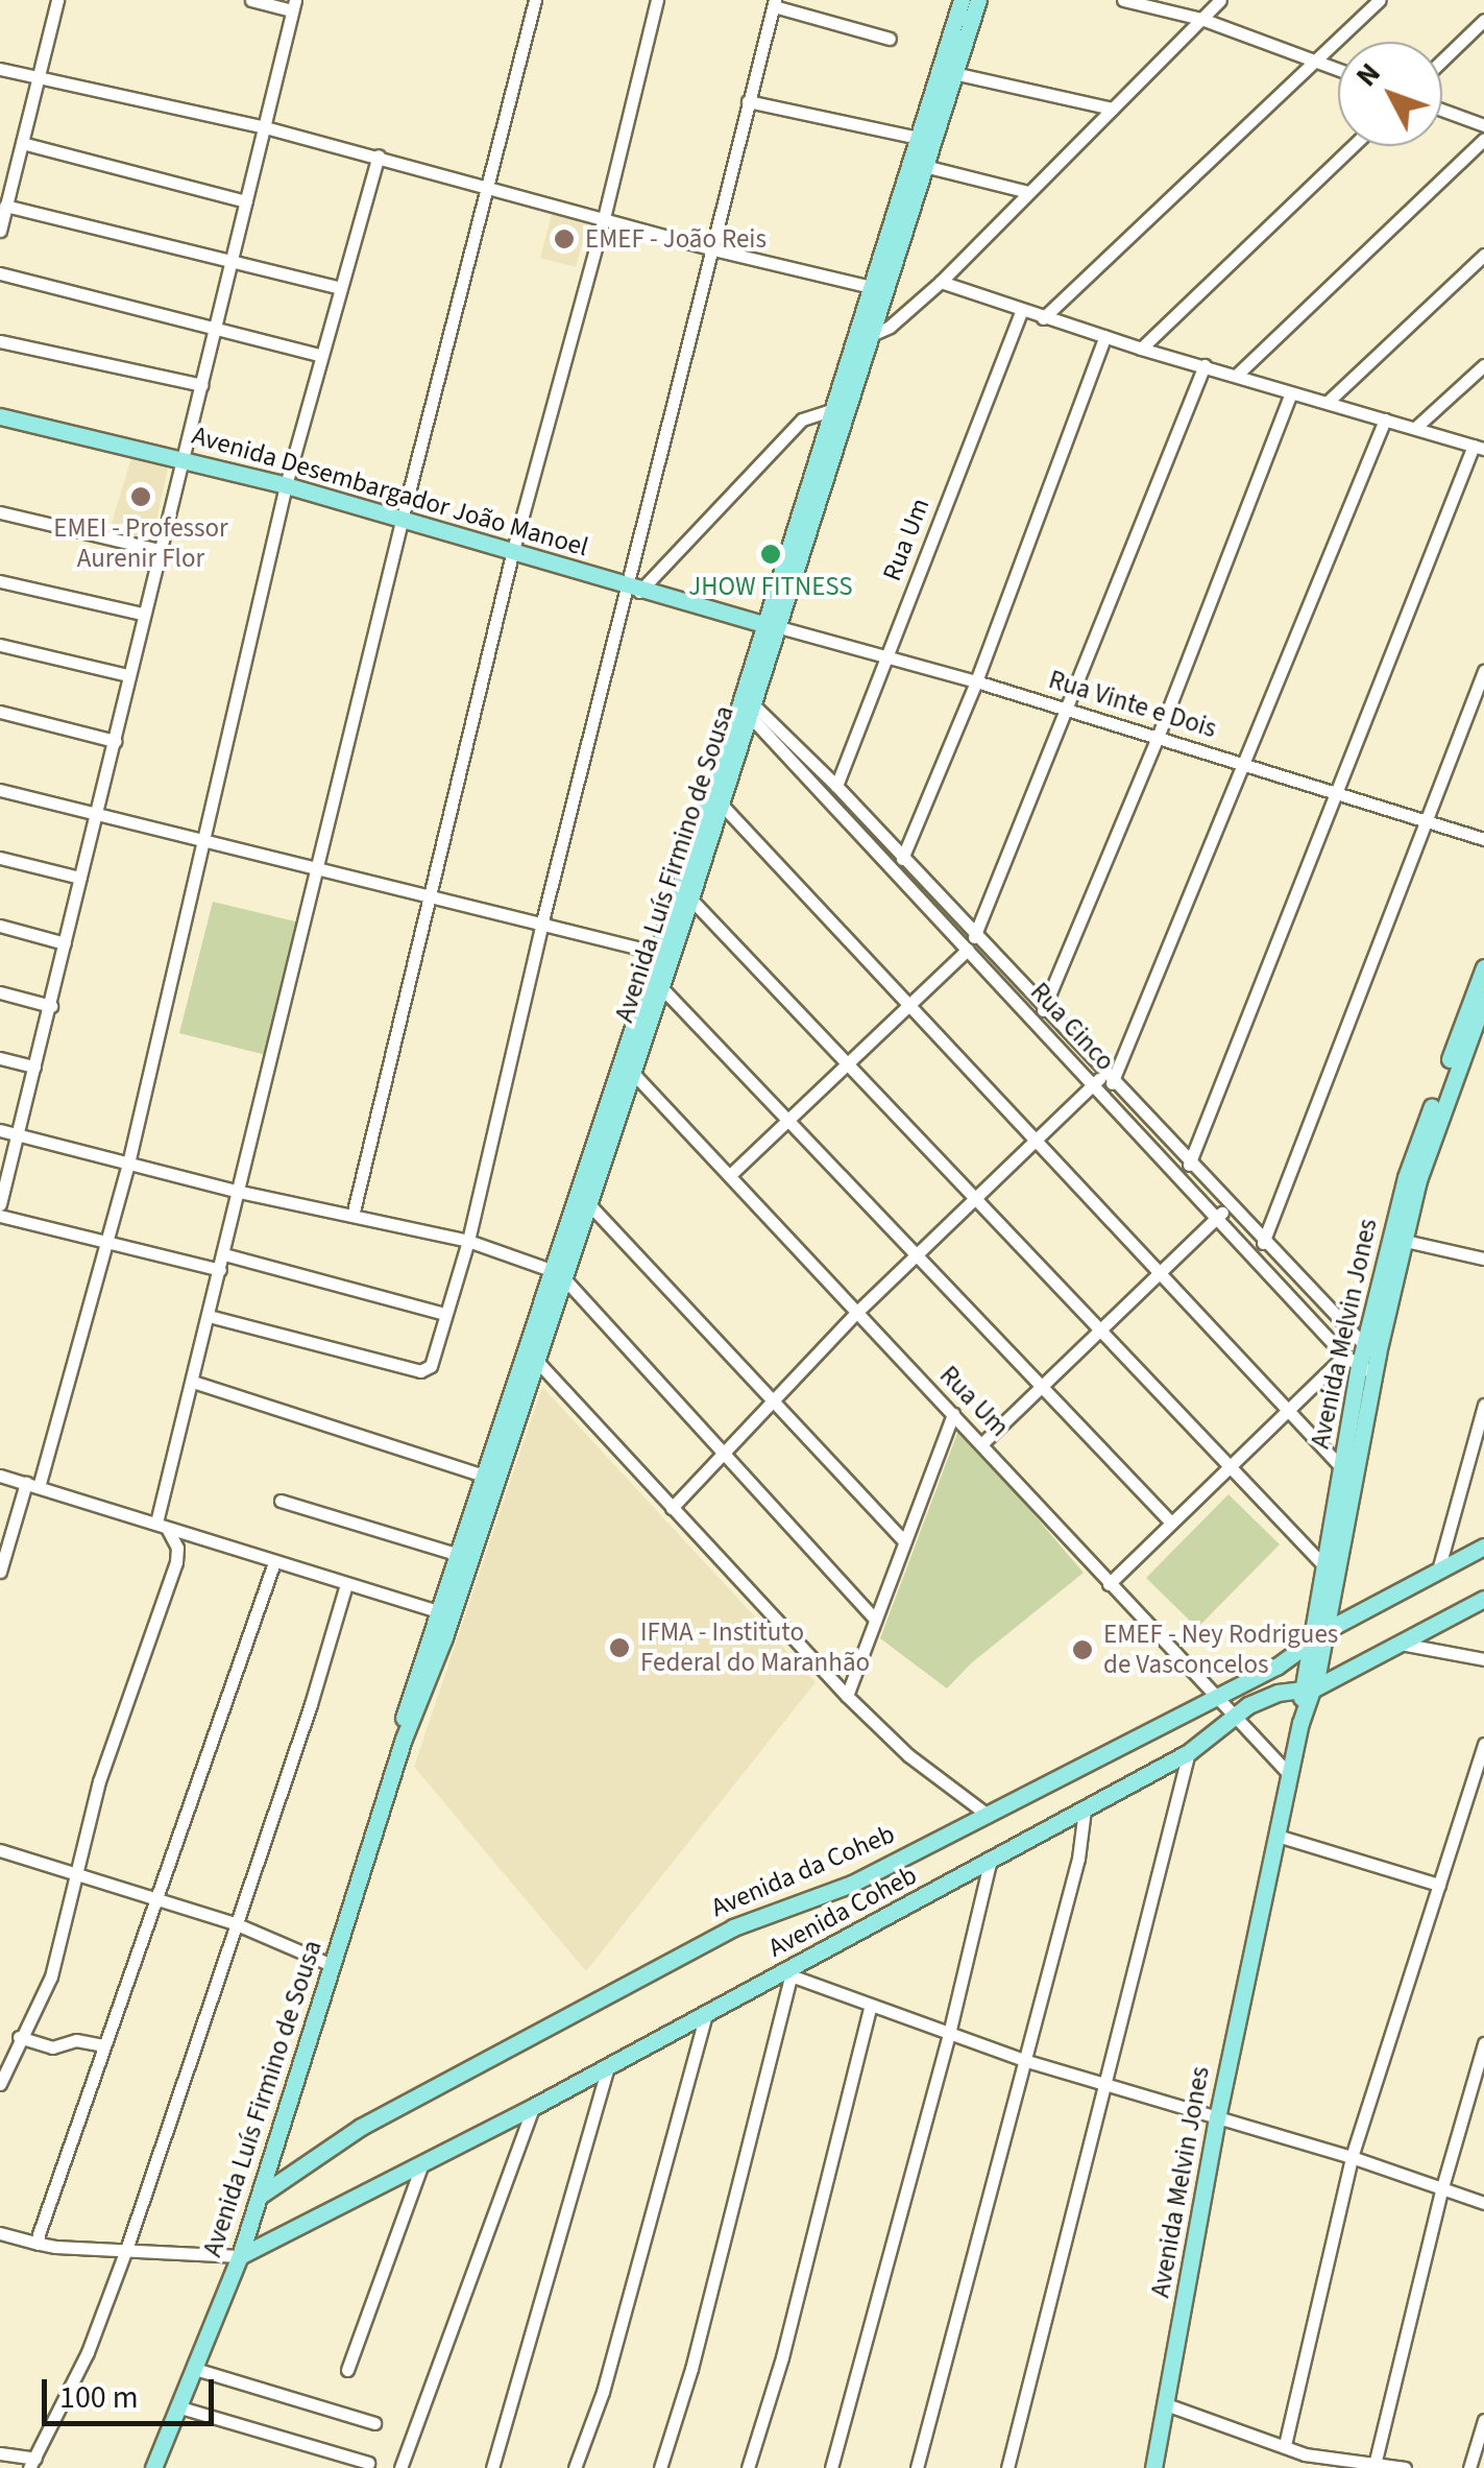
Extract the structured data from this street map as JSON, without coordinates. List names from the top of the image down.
{
  "streets": {
    "main road": [
      "Avenida Desembargador João Manoel",
      "Avenida Luís Firmino de Sousa",
      "Avenida Melvin Jones",
      "Avenida da Coheb",
      "Avenida Coheb"
    ],
    "street": ["Rua Um", "Rua Vinte e Dois", "Rua Cinco"]
  },
  "crossings": [
    ["Avenida Desembargador João Manoel", "Rua Vinte e Dois"],
    ["Avenida Desembargador João Manoel", "Avenida Luís Firmino de Sousa"],
    ["Rua Um", "Rua Vinte e Dois"],
    ["Rua Um", "Avenida Luís Firmino de Sousa"],
    ["Rua Um", "Rua Cinco"],
    ["Rua Um", "Avenida Melvin Jones"],
    ["Rua Um", "Avenida da Coheb"],
    ["Rua Um", "Avenida Coheb"],
    ["Rua Vinte e Dois", "Avenida Luís Firmino de Sousa"],
    ["Rua Vinte e Dois", "Rua Cinco"],
    ["Avenida Luís Firmino de Sousa", "Rua Cinco"],
    ["Avenida Luís Firmino de Sousa", "Avenida da Coheb"],
    ["Avenida Luís Firmino de Sousa", "Avenida Coheb"],
    ["Rua Cinco", "Avenida Melvin Jones"],
    ["Avenida Melvin Jones", "Avenida da Coheb"],
    ["Avenida Melvin Jones", "Avenida Coheb"]
  ],
  "places": [
    "EMEF - João Reis",
    "EMEI - Professor Aurenir Flor",
    "JHOW FITNESS",
    "IFMA - Instituto Federal do Maranhão",
    "EMEF - Ney Rodrigues de Vasconcelos"
  ],
  "scale_bar": "100 m",
  "north": "top left"
}
